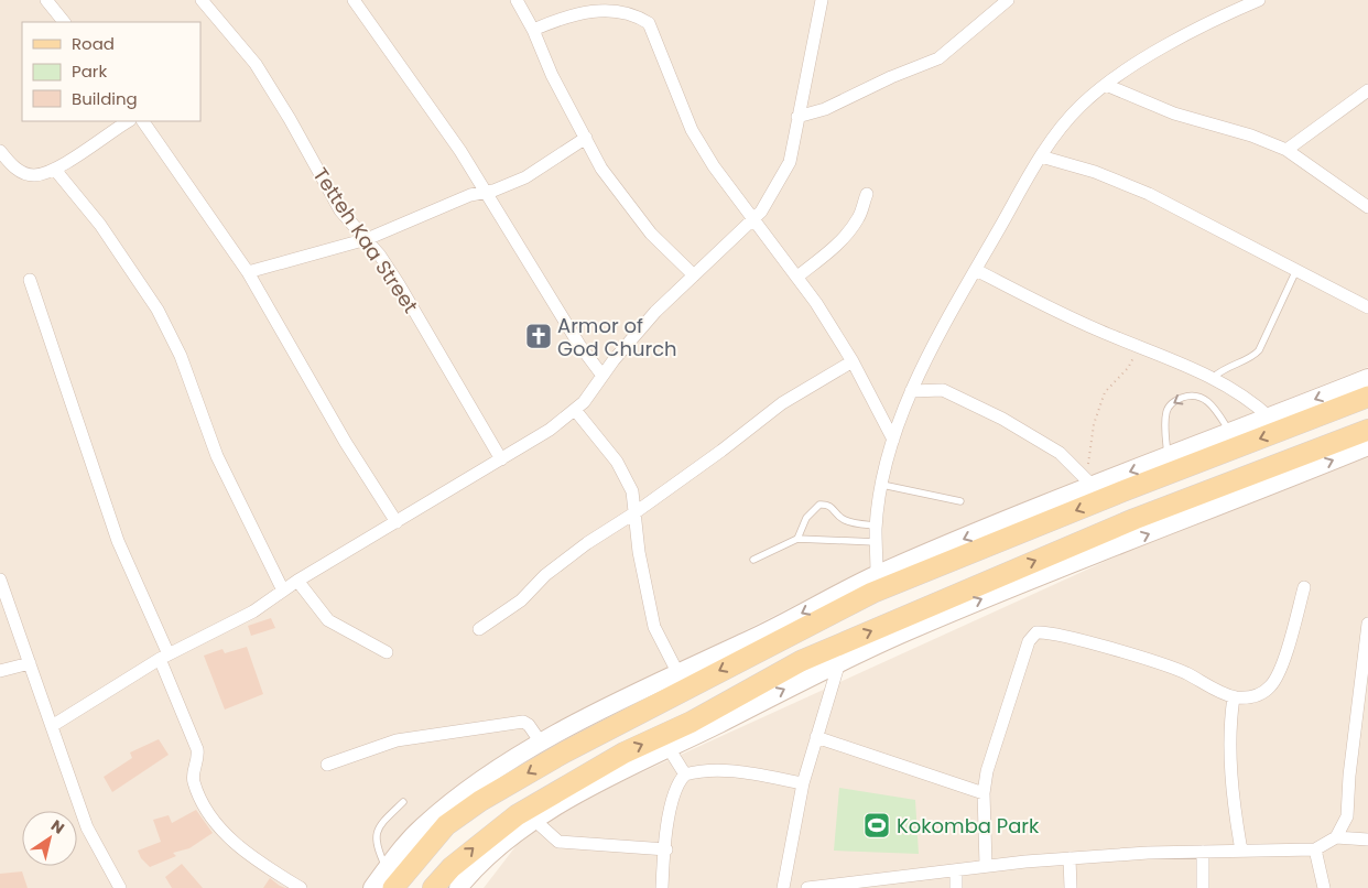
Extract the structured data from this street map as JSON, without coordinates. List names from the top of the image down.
{
  "streets": {
    "street": ["Tetteh Kaa Street"]
  },
  "places": {
    "church": ["Armor of God Church"],
    "sports": ["Kokomba Park"]
  },
  "legend": ["Road", "Park", "Building"],
  "north": "top right"
}
